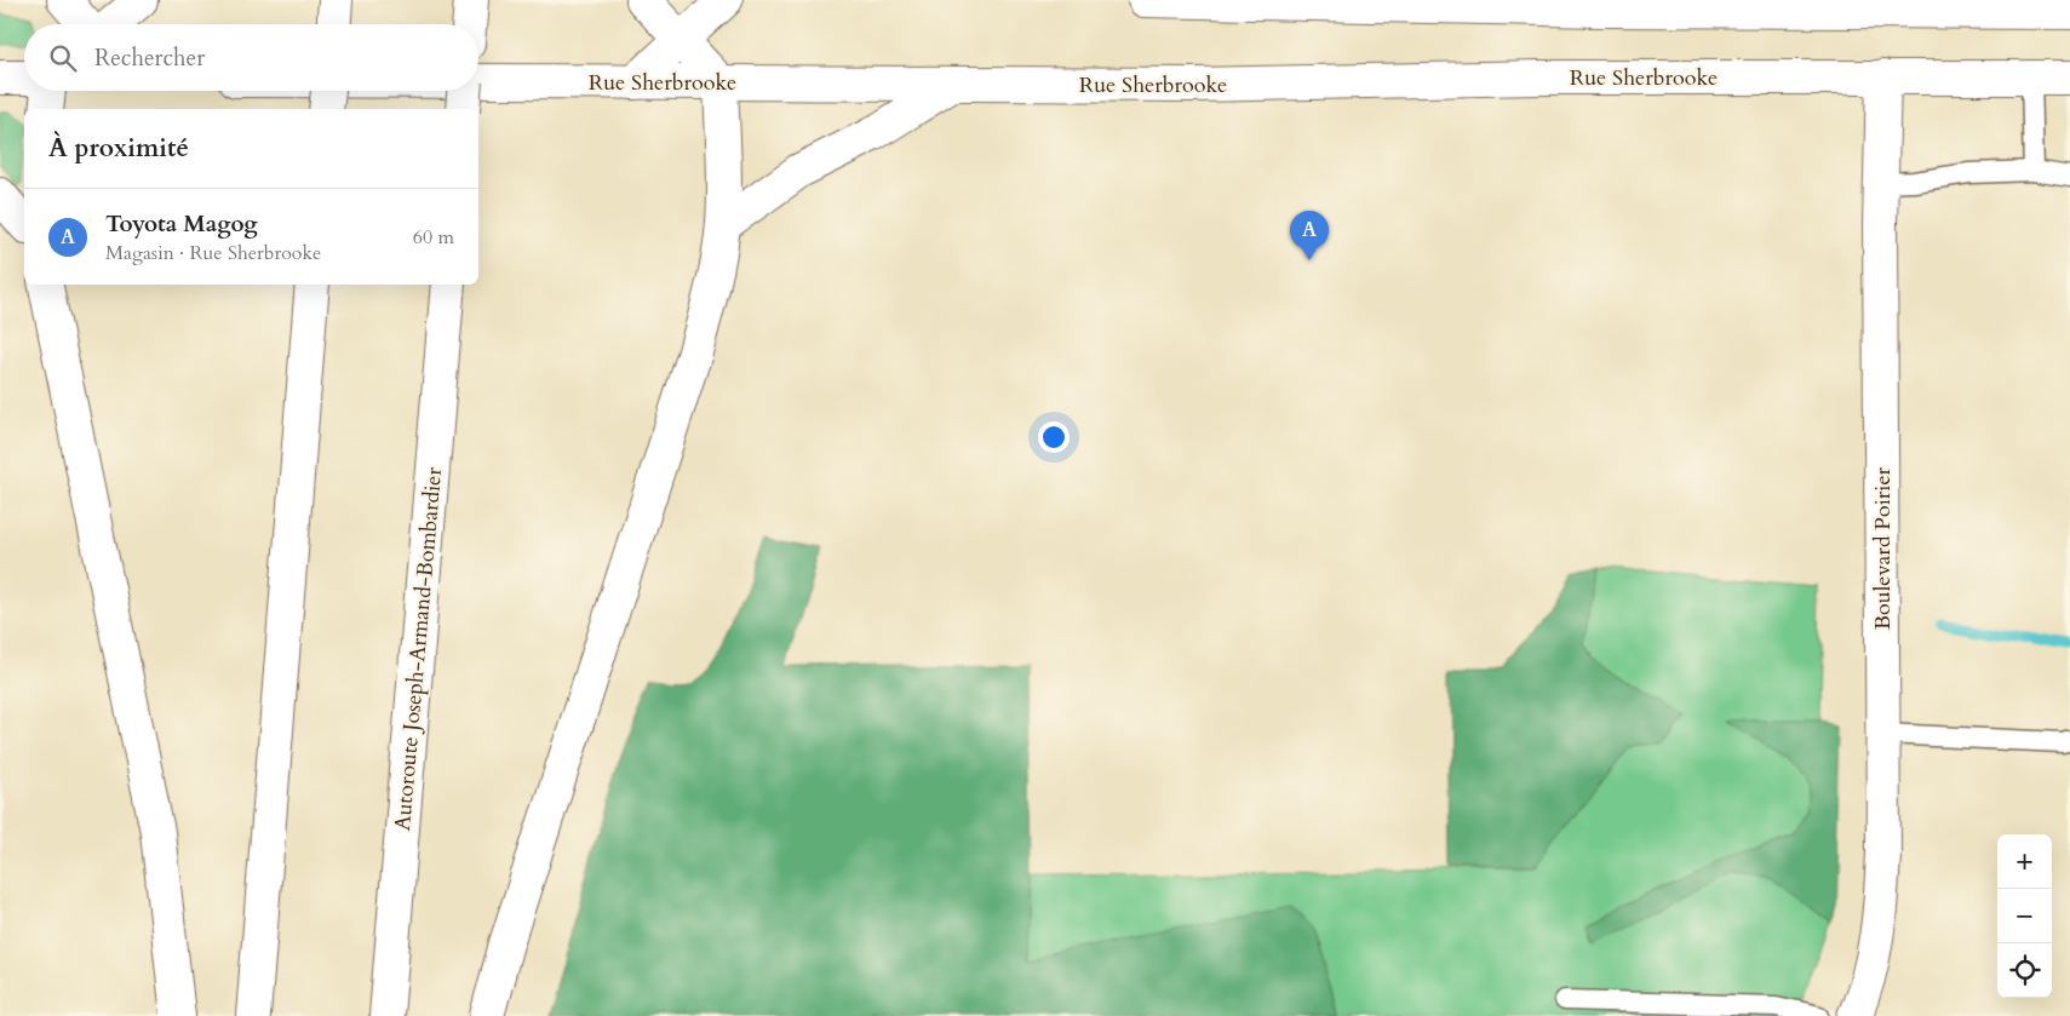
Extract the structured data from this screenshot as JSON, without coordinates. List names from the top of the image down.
{
  "streets": {
    "main road": ["Rue Sherbrooke", "Boulevard Poirier", "Autoroute Joseph-Armand-Bombardier"]
  },
  "crossings": [
    ["Rue Sherbrooke", "Boulevard Poirier"]
  ],
  "page": {
    "search": "Rechercher",
    "heading": "À proximité",
    "list": [
      {
        "mark": "A",
        "name": "Toyota Magog",
        "note": "Magasin · Rue Sherbrooke",
        "value": "60 m"
      }
    ],
    "pins": "A",
    "map_buttons": ["+", "−"]
  }
}
